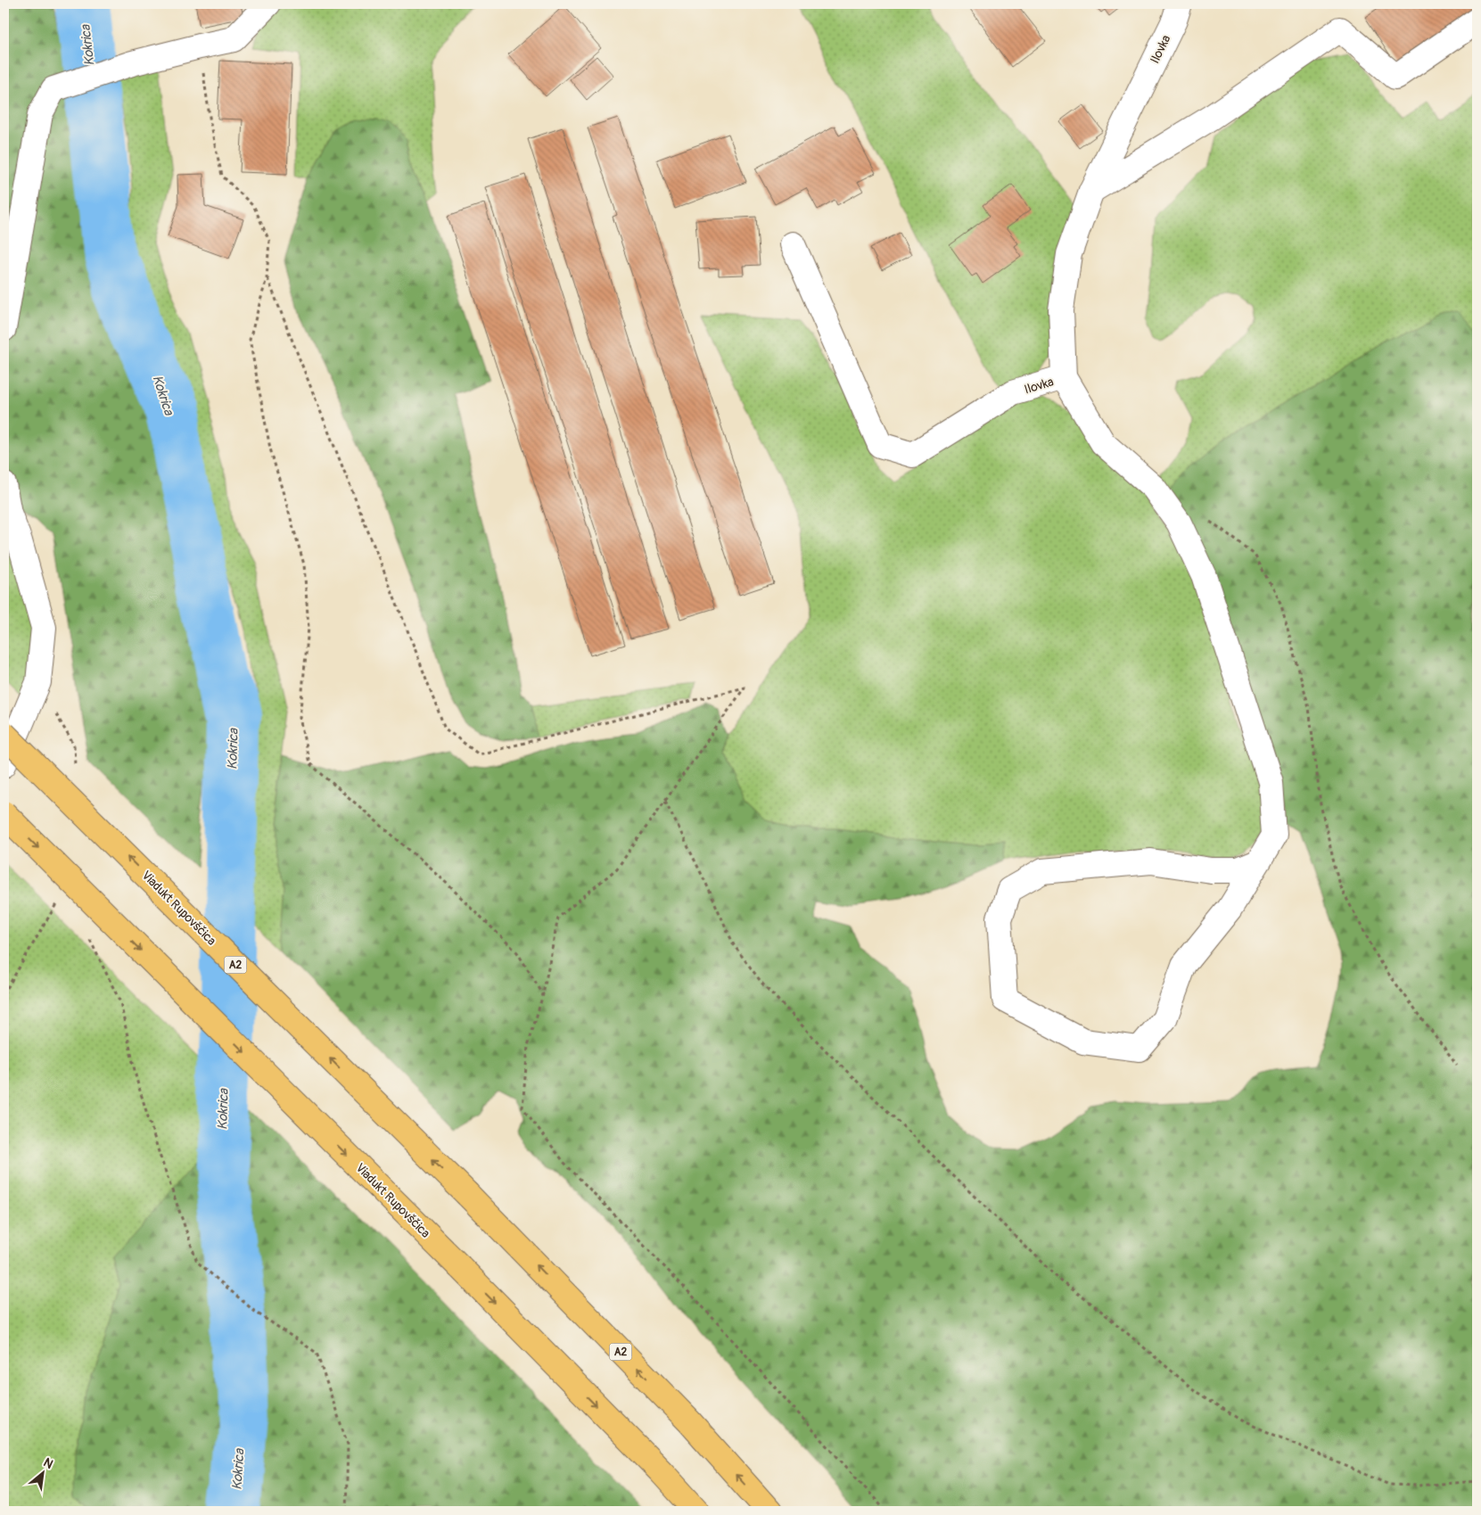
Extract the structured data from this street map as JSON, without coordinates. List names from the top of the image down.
{
  "streets": {
    "highway": ["Viadukt Rupovščica", "A2"],
    "street": ["Ilovka"]
  },
  "water": ["Kokrica"],
  "north": "top right"
}
